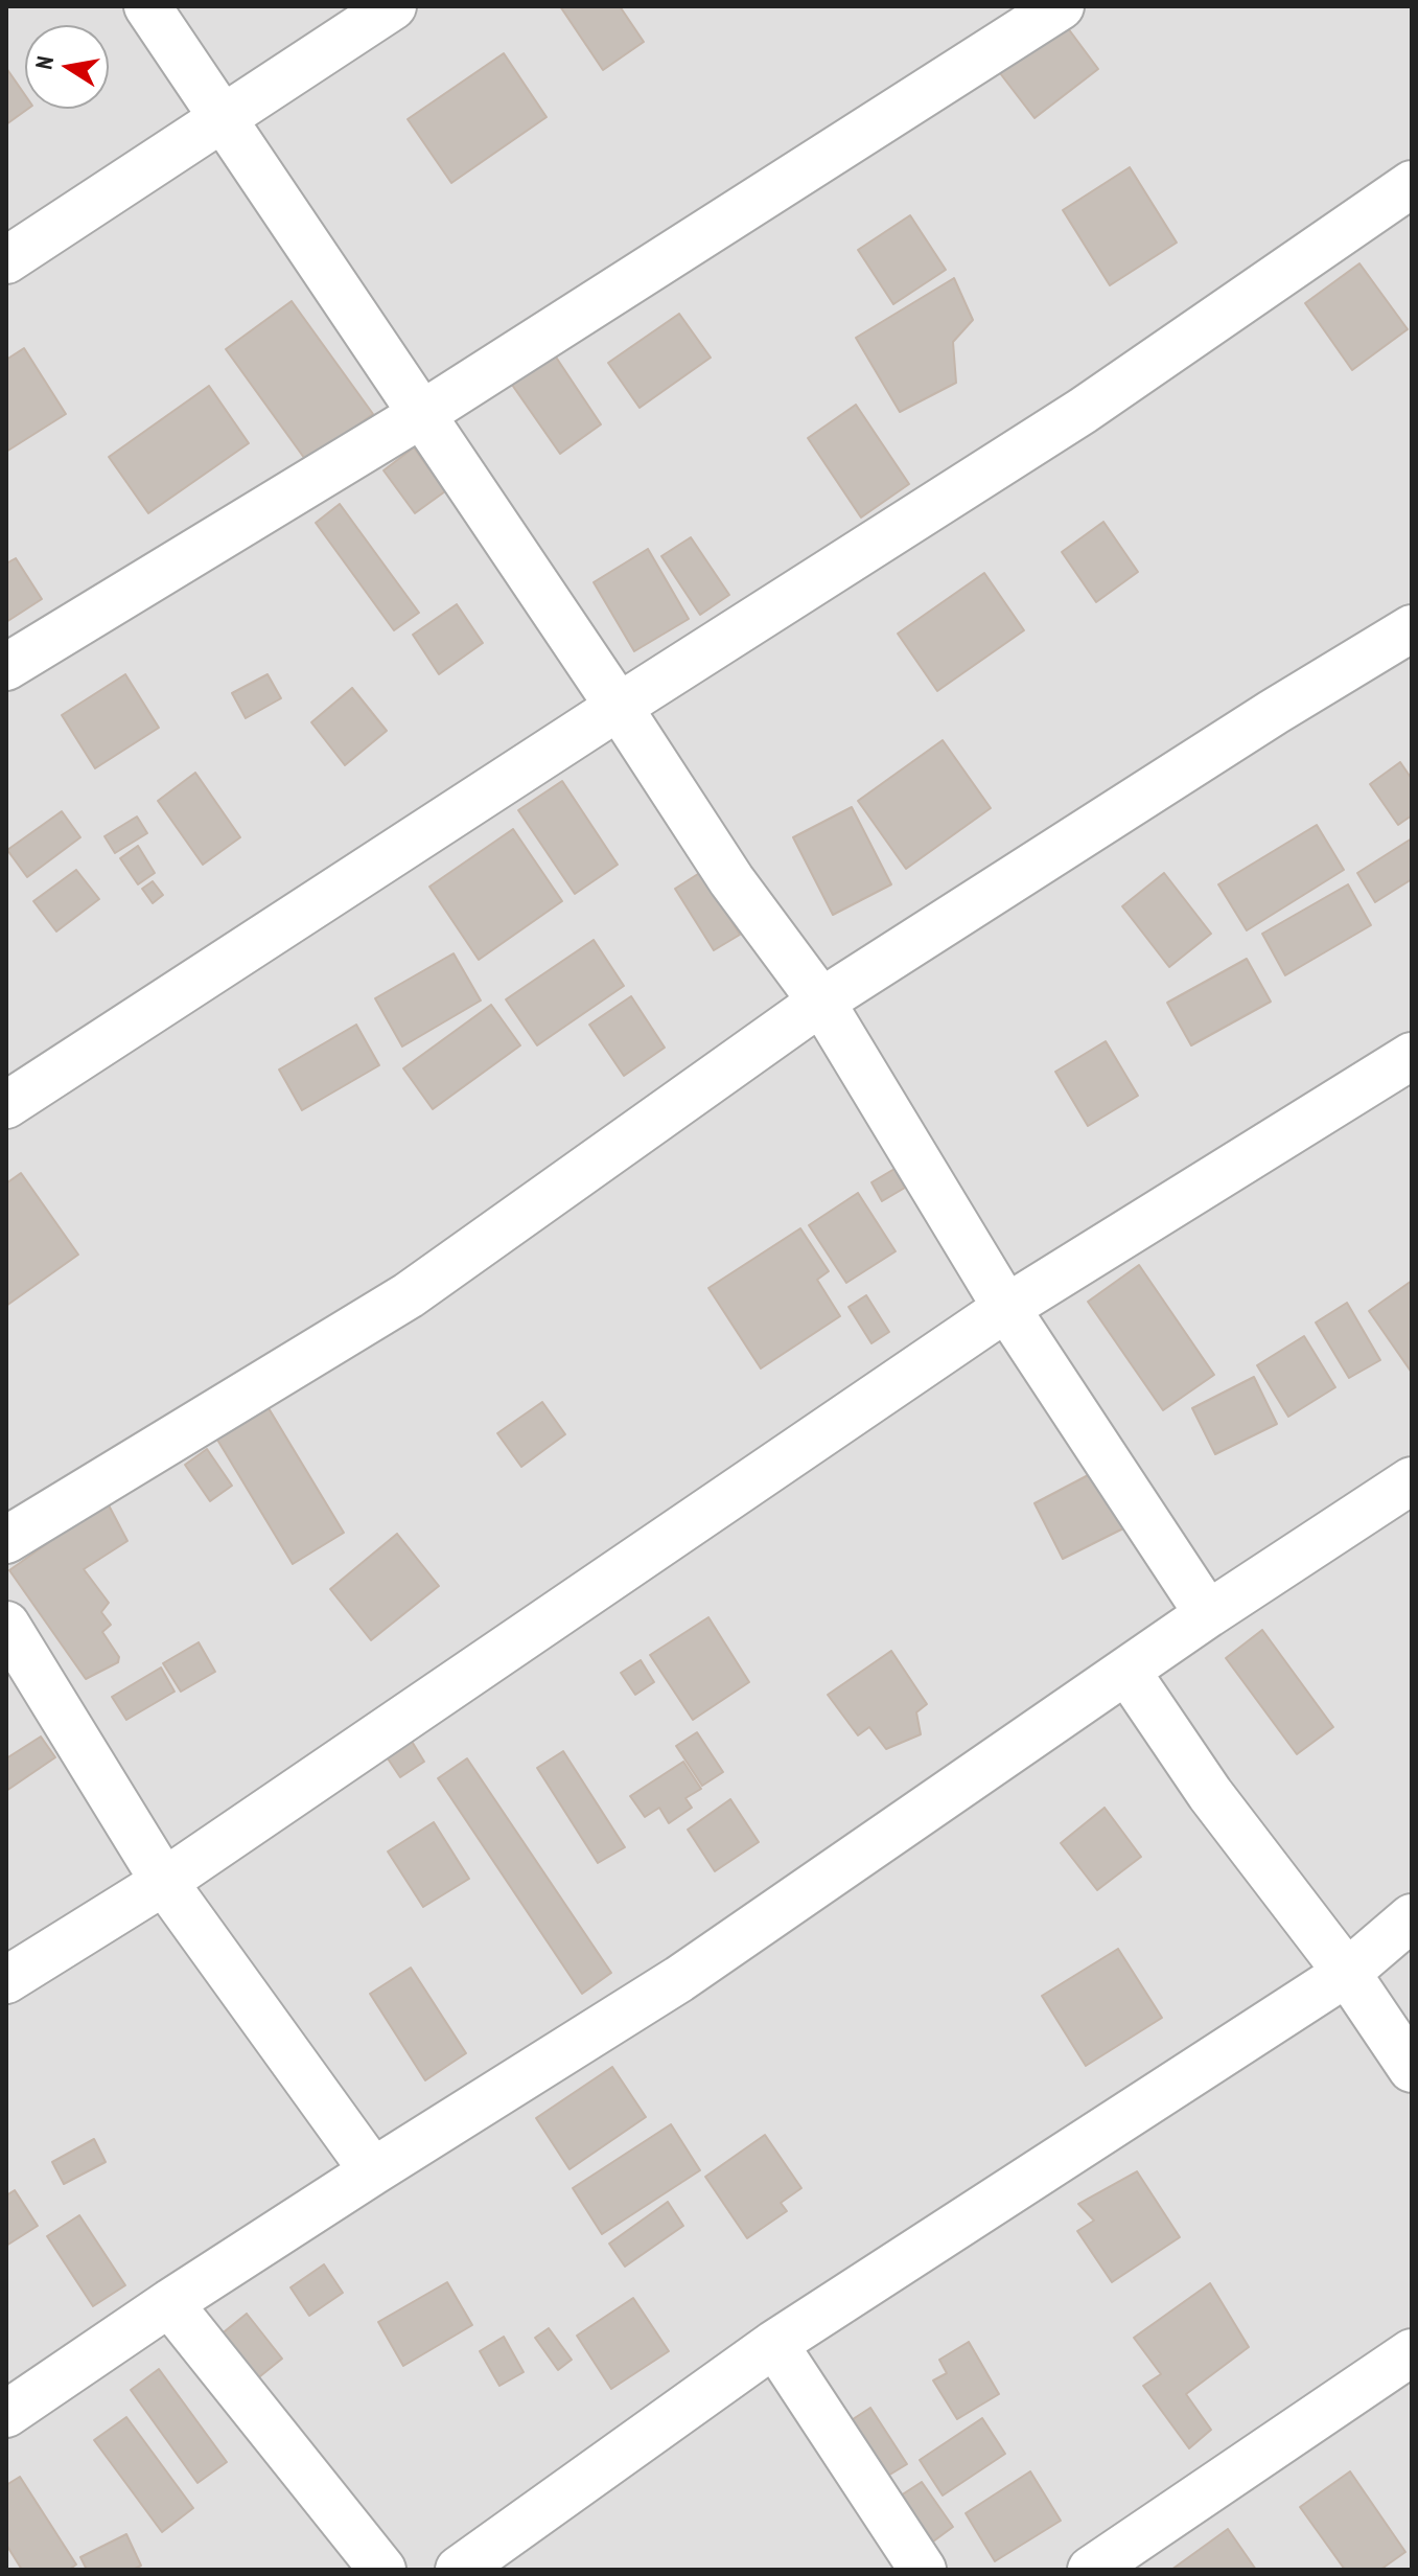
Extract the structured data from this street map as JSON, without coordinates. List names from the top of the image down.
{
  "north": "left"
}
